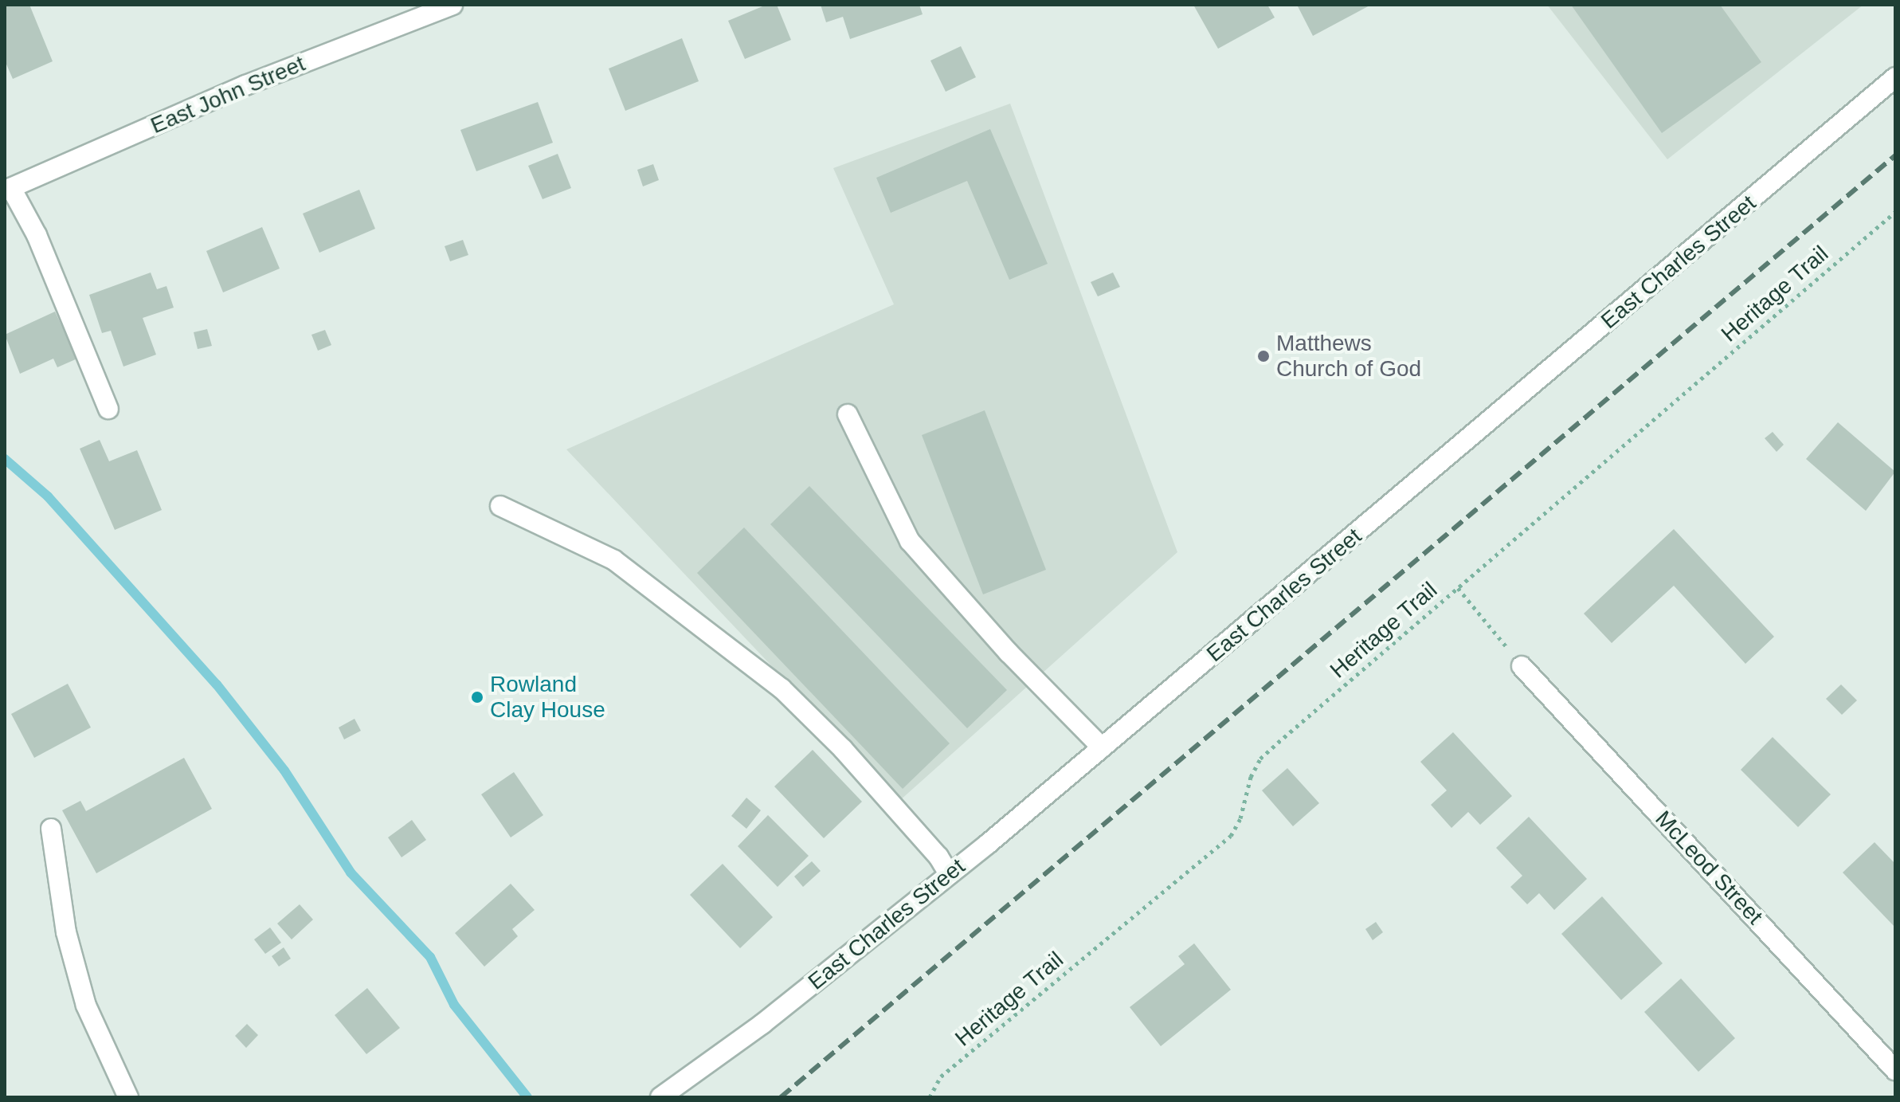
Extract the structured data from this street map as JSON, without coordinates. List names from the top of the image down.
{
  "streets": {
    "street": ["East John Street", "East Charles Street", "McLeod Street"],
    "path": ["Heritage Trail"]
  },
  "places": ["Matthews Church of God", "Rowland Clay House"]
}
